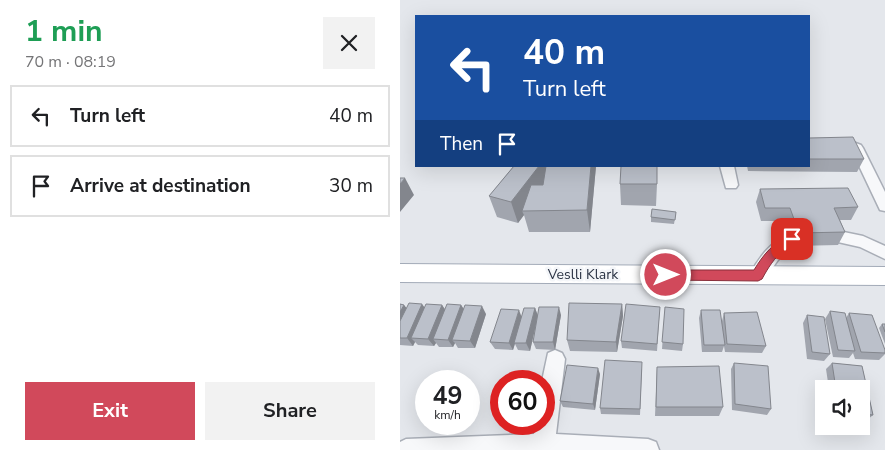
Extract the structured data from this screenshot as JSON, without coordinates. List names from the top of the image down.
{
  "streets": {
    "main road": ["Veslli Klark"]
  },
  "page": {
    "heading": ["1 min", "70 m · 08:19"],
    "turn": ["40 m", "Turn left"],
    "list": [
      {
        "name": "Turn left",
        "value": "40 m"
      },
      {
        "name": "Arrive at destination",
        "value": "30 m"
      }
    ],
    "then": "Then",
    "speed": "49 km/h",
    "limit": "60",
    "buttons": ["Exit", "Share"]
  }
}
